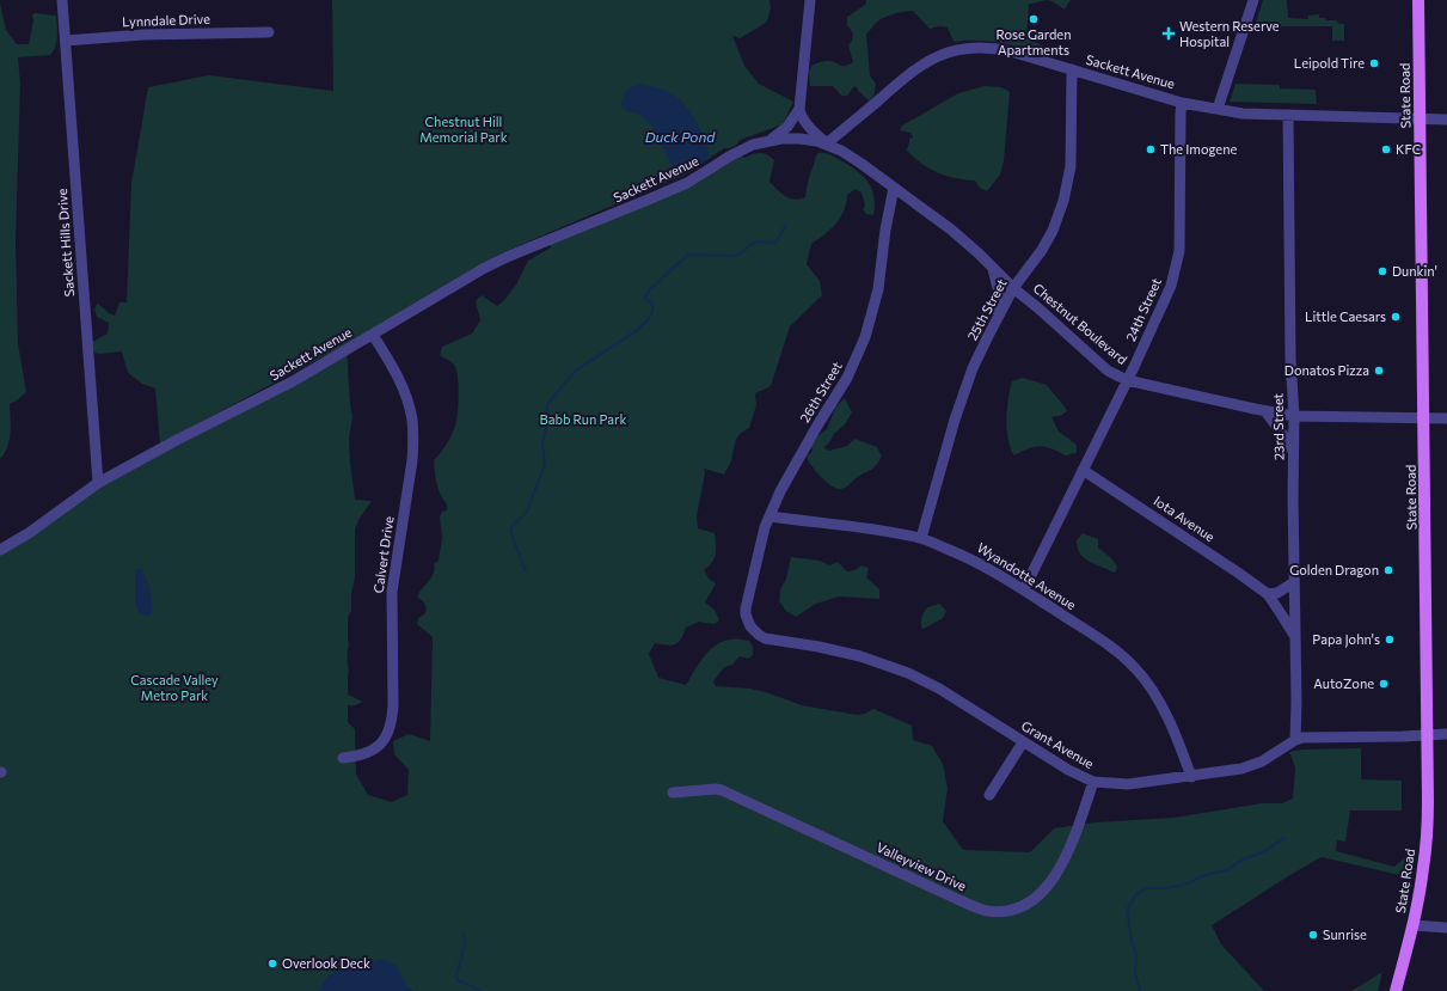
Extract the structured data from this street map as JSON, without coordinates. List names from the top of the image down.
{
  "streets": {
    "main road": ["State Road"],
    "street": [
      "Lynndale Drive",
      "Sackett Avenue",
      "Sackett Hills Drive",
      "25th Street",
      "24th Street",
      "Chestnut Boulevard",
      "26th Street",
      "23rd Street",
      "Iota Avenue",
      "Calvert Drive",
      "Wyandotte Avenue",
      "Grant Avenue",
      "Valleyview Drive"
    ]
  },
  "crossings": [
    ["Lynndale Drive", "Sackett Hills Drive"],
    ["Sackett Avenue", "State Road"],
    ["Sackett Avenue", "Sackett Hills Drive"],
    ["Sackett Avenue", "25th Street"],
    ["Sackett Avenue", "24th Street"],
    ["Sackett Avenue", "Chestnut Boulevard"],
    ["Sackett Avenue", "23rd Street"],
    ["Sackett Avenue", "Calvert Drive"],
    ["State Road", "Chestnut Boulevard"],
    ["25th Street", "Chestnut Boulevard"],
    ["25th Street", "Wyandotte Avenue"],
    ["24th Street", "Chestnut Boulevard"],
    ["24th Street", "Iota Avenue"],
    ["24th Street", "Wyandotte Avenue"],
    ["Chestnut Boulevard", "26th Street"],
    ["Chestnut Boulevard", "23rd Street"],
    ["26th Street", "Wyandotte Avenue"],
    ["26th Street", "Grant Avenue"],
    ["23rd Street", "Iota Avenue"],
    ["23rd Street", "Grant Avenue"],
    ["Wyandotte Avenue", "Grant Avenue"],
    ["Grant Avenue", "Valleyview Drive"]
  ],
  "water": ["Duck Pond"],
  "parks": ["Chestnut Hill Memorial Park", "Babb Run Park", "Cascade Valley Metro Park"],
  "places": {
    "other": [
      "Rose Garden Apartments",
      "Leipold Tire",
      "The Imogene",
      "KFC",
      "Dunkin'",
      "Little Caesars",
      "Donatos Pizza",
      "Golden Dragon",
      "Papa John's",
      "AutoZone",
      "Sunrise",
      "Overlook Deck"
    ],
    "health": ["Western Reserve Hospital"]
  }
}
